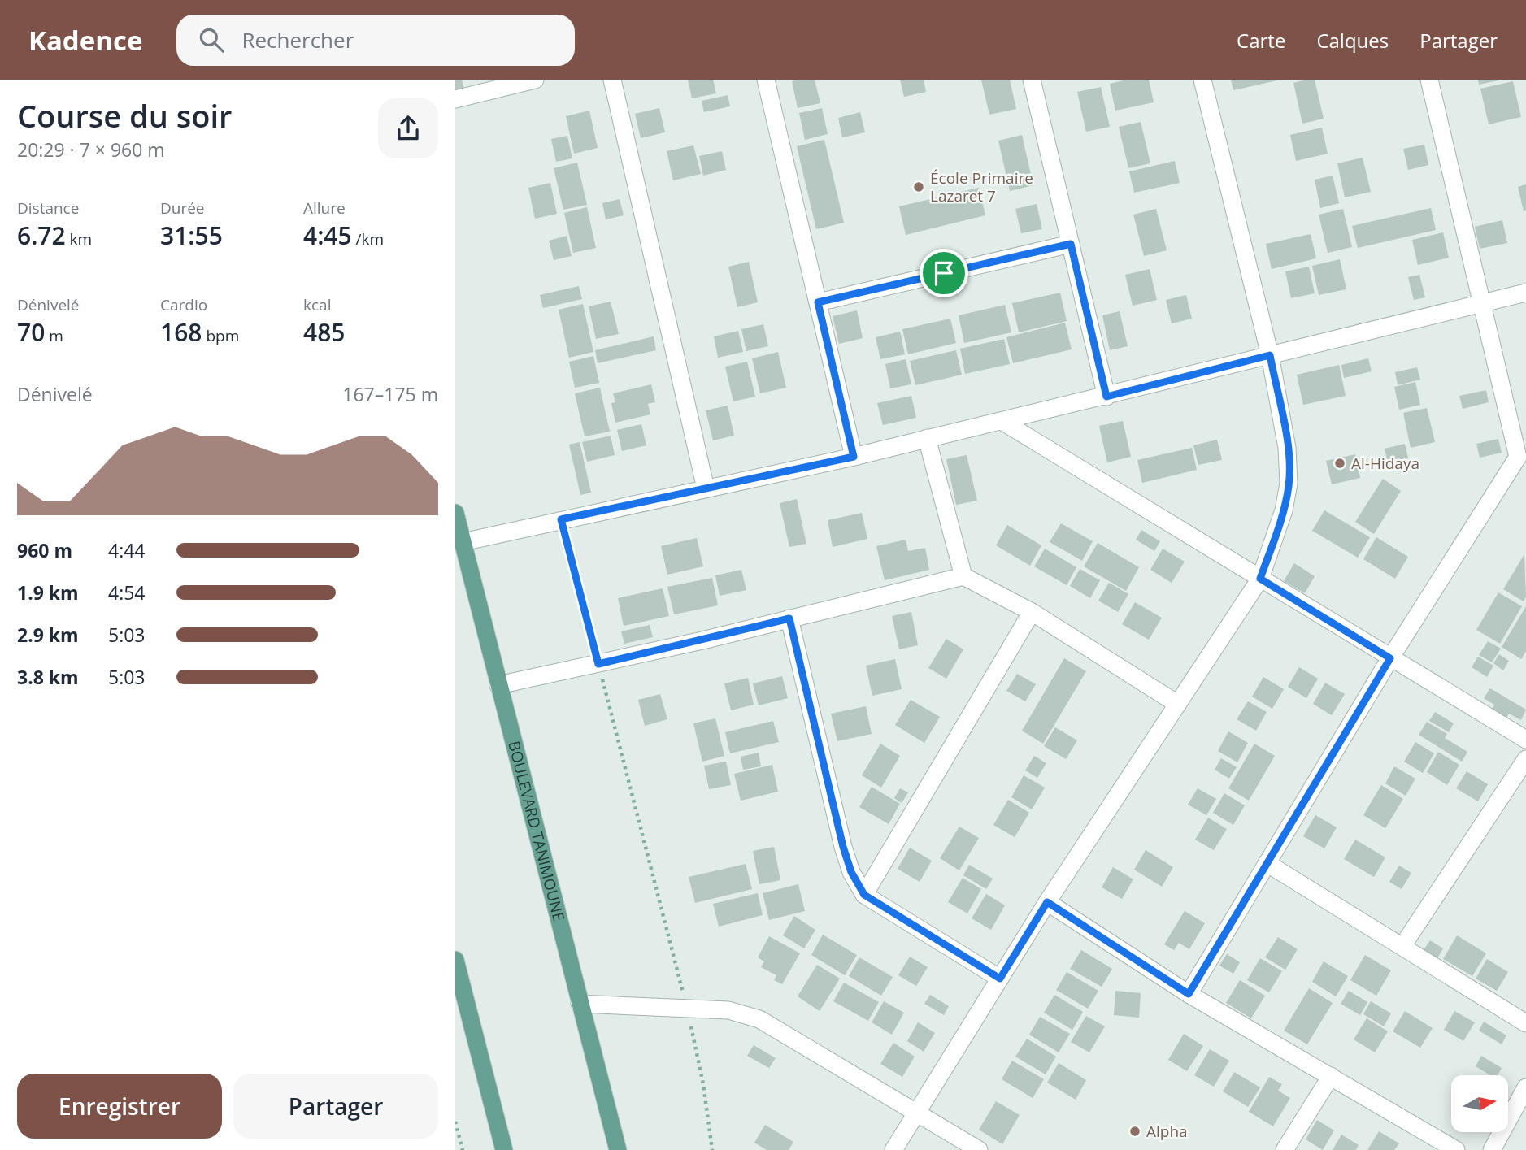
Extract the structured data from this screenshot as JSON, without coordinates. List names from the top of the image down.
{
  "streets": {
    "main road": ["BOULEVARD TANIMOUNE"]
  },
  "places": ["École Primaire Lazaret 7", "Al-Hidaya", "Alpha"],
  "north": "right",
  "page": {
    "header": "Kadence",
    "search": "Rechercher",
    "nav": ["Carte", "Calques", "Partager"],
    "heading": ["Course du soir", "20:29 · 7 × 960 m"],
    "stats": [
      ["Distance", "6.72 km"],
      ["Durée", "31:55"],
      ["Allure", "4:45 /km"],
      ["Dénivelé", "70 m"],
      ["Cardio", "168 bpm"],
      ["kcal", "485"]
    ],
    "chart": ["Dénivelé", "167–175 m"],
    "list": [
      {
        "name": "960 m",
        "note": "4:44"
      },
      {
        "name": "1.9 km",
        "note": "4:54"
      },
      {
        "name": "2.9 km",
        "note": "5:03"
      },
      {
        "name": "3.8 km",
        "note": "5:03"
      }
    ],
    "buttons": ["Enregistrer", "Partager"]
  }
}
